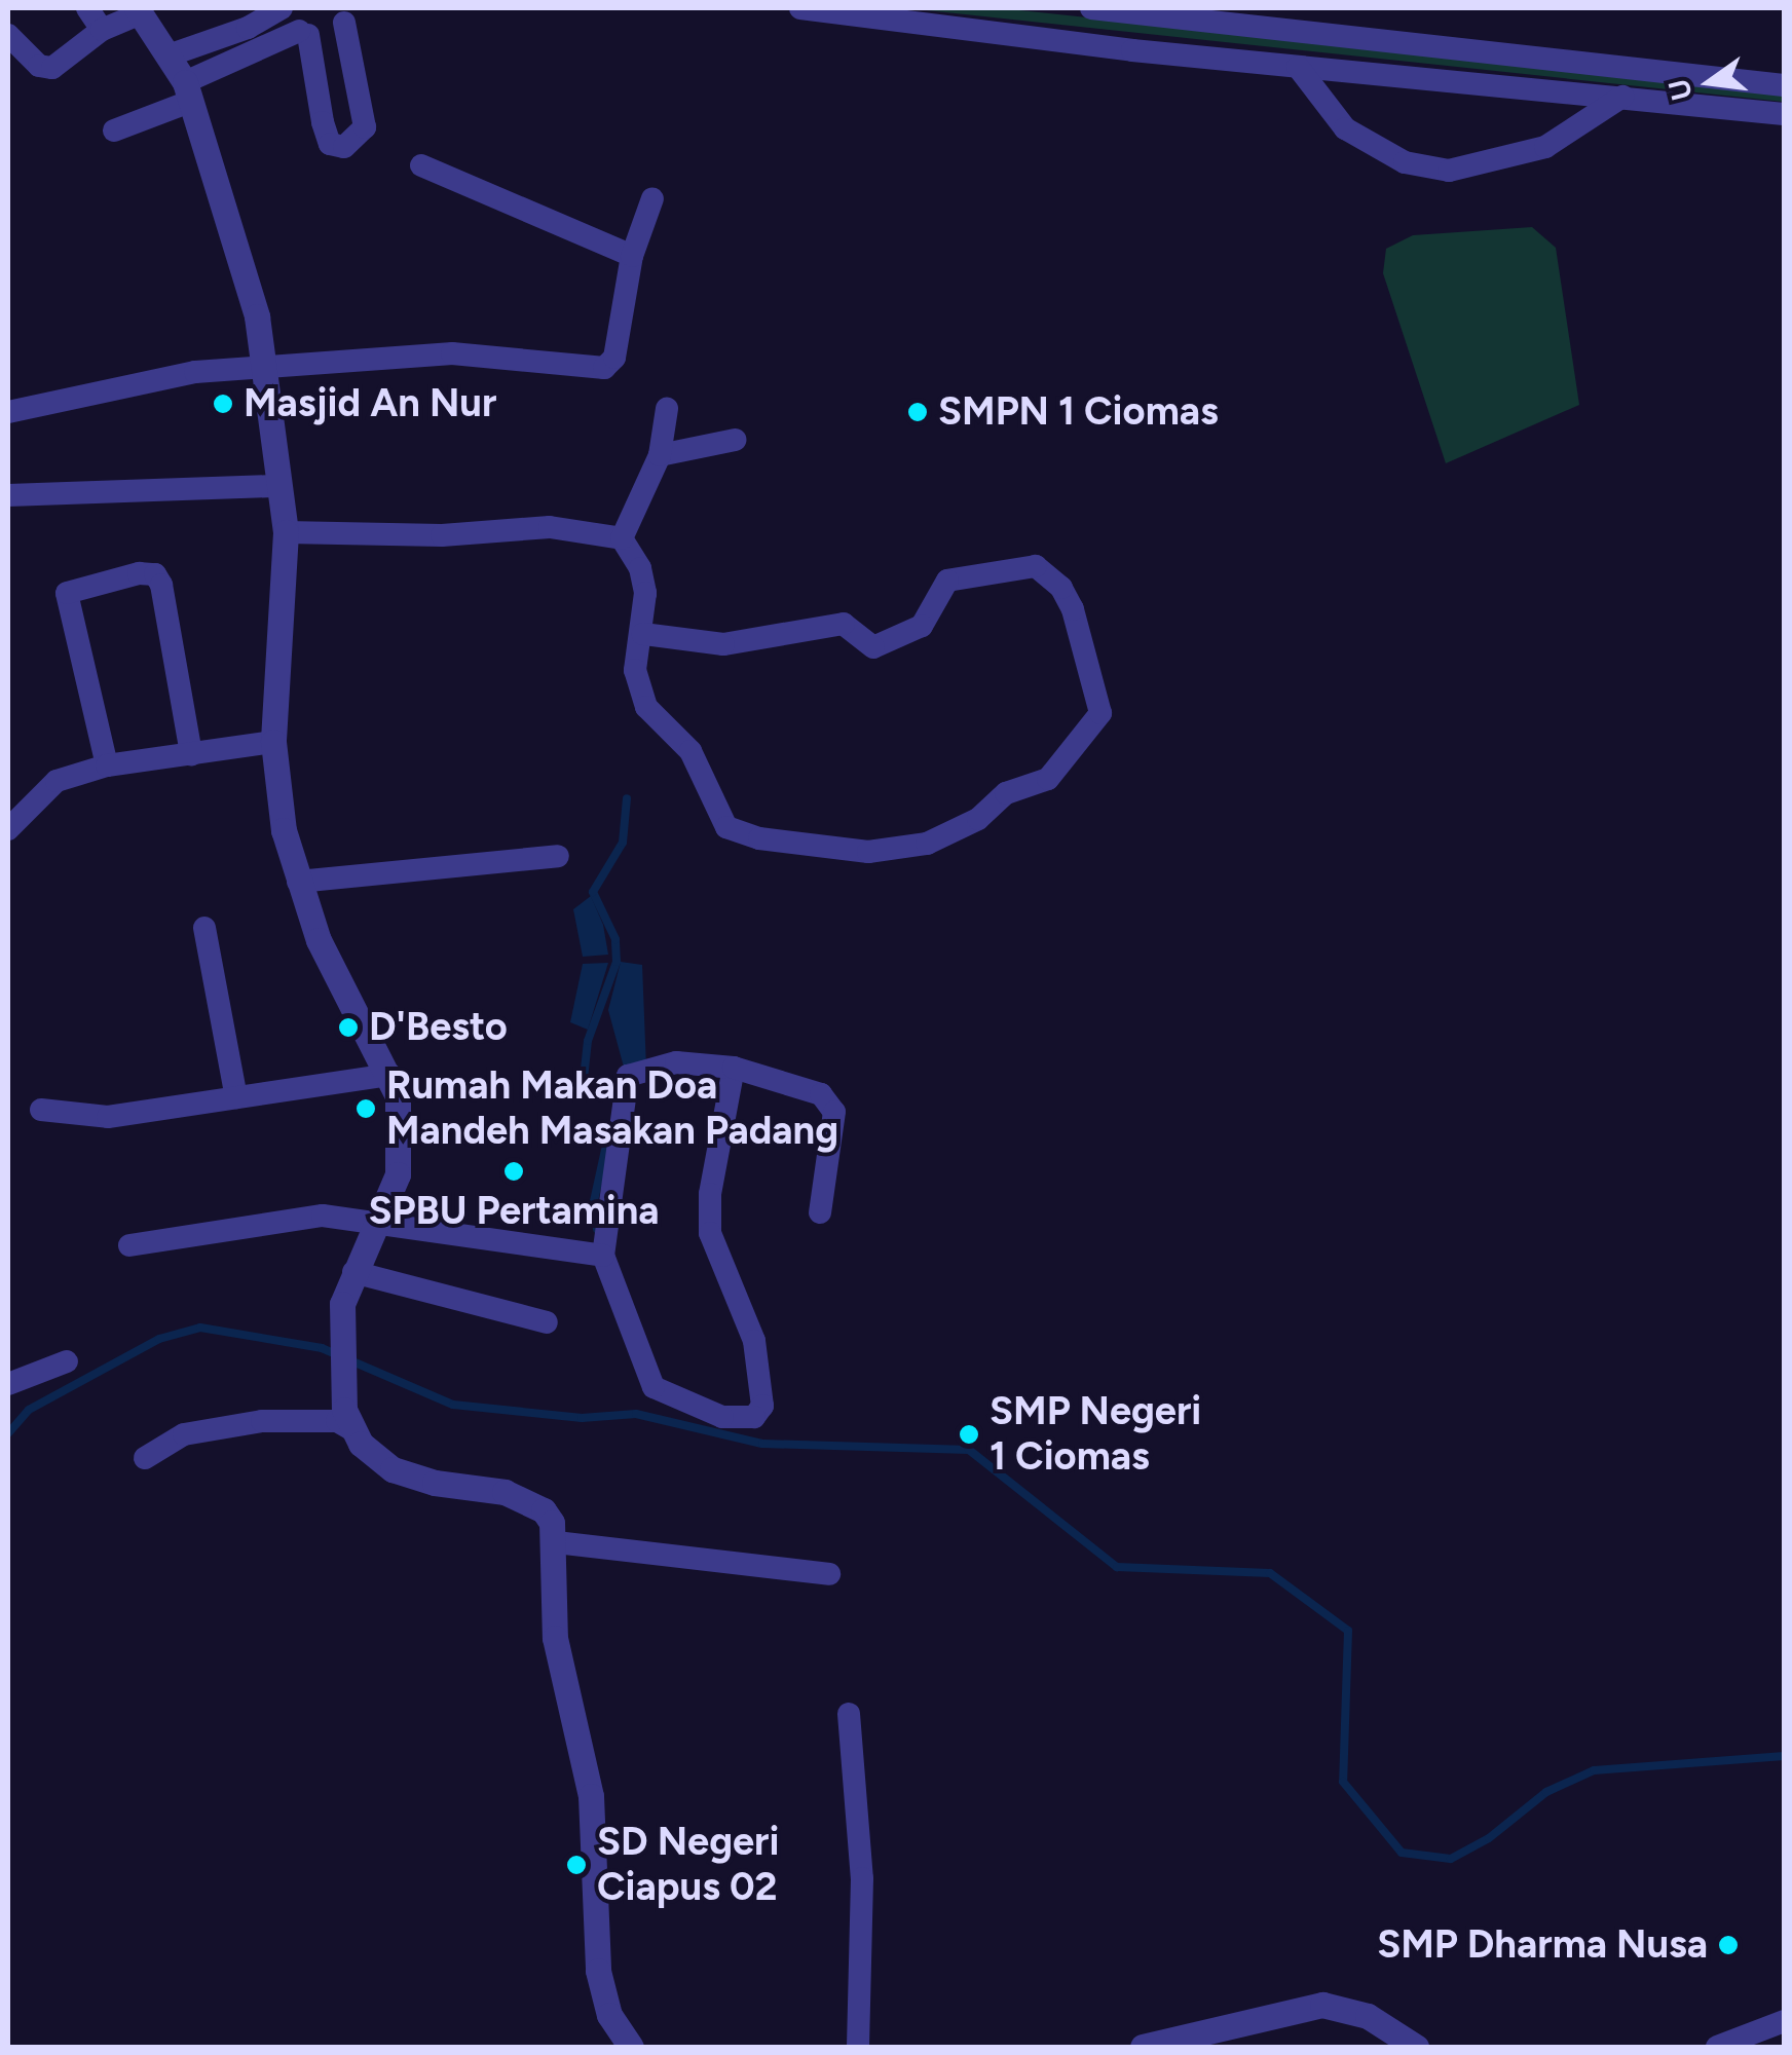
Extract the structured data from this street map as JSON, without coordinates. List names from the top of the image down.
{
  "places": [
    "Masjid An Nur",
    "SMPN 1 Ciomas",
    "D'Besto",
    "Rumah Makan Doa Mandeh Masakan Padang",
    "SPBU Pertamina",
    "SMP Negeri 1 Ciomas",
    "SD Negeri Ciapus 02",
    "SMP Dharma Nusa"
  ],
  "north": "left"
}
